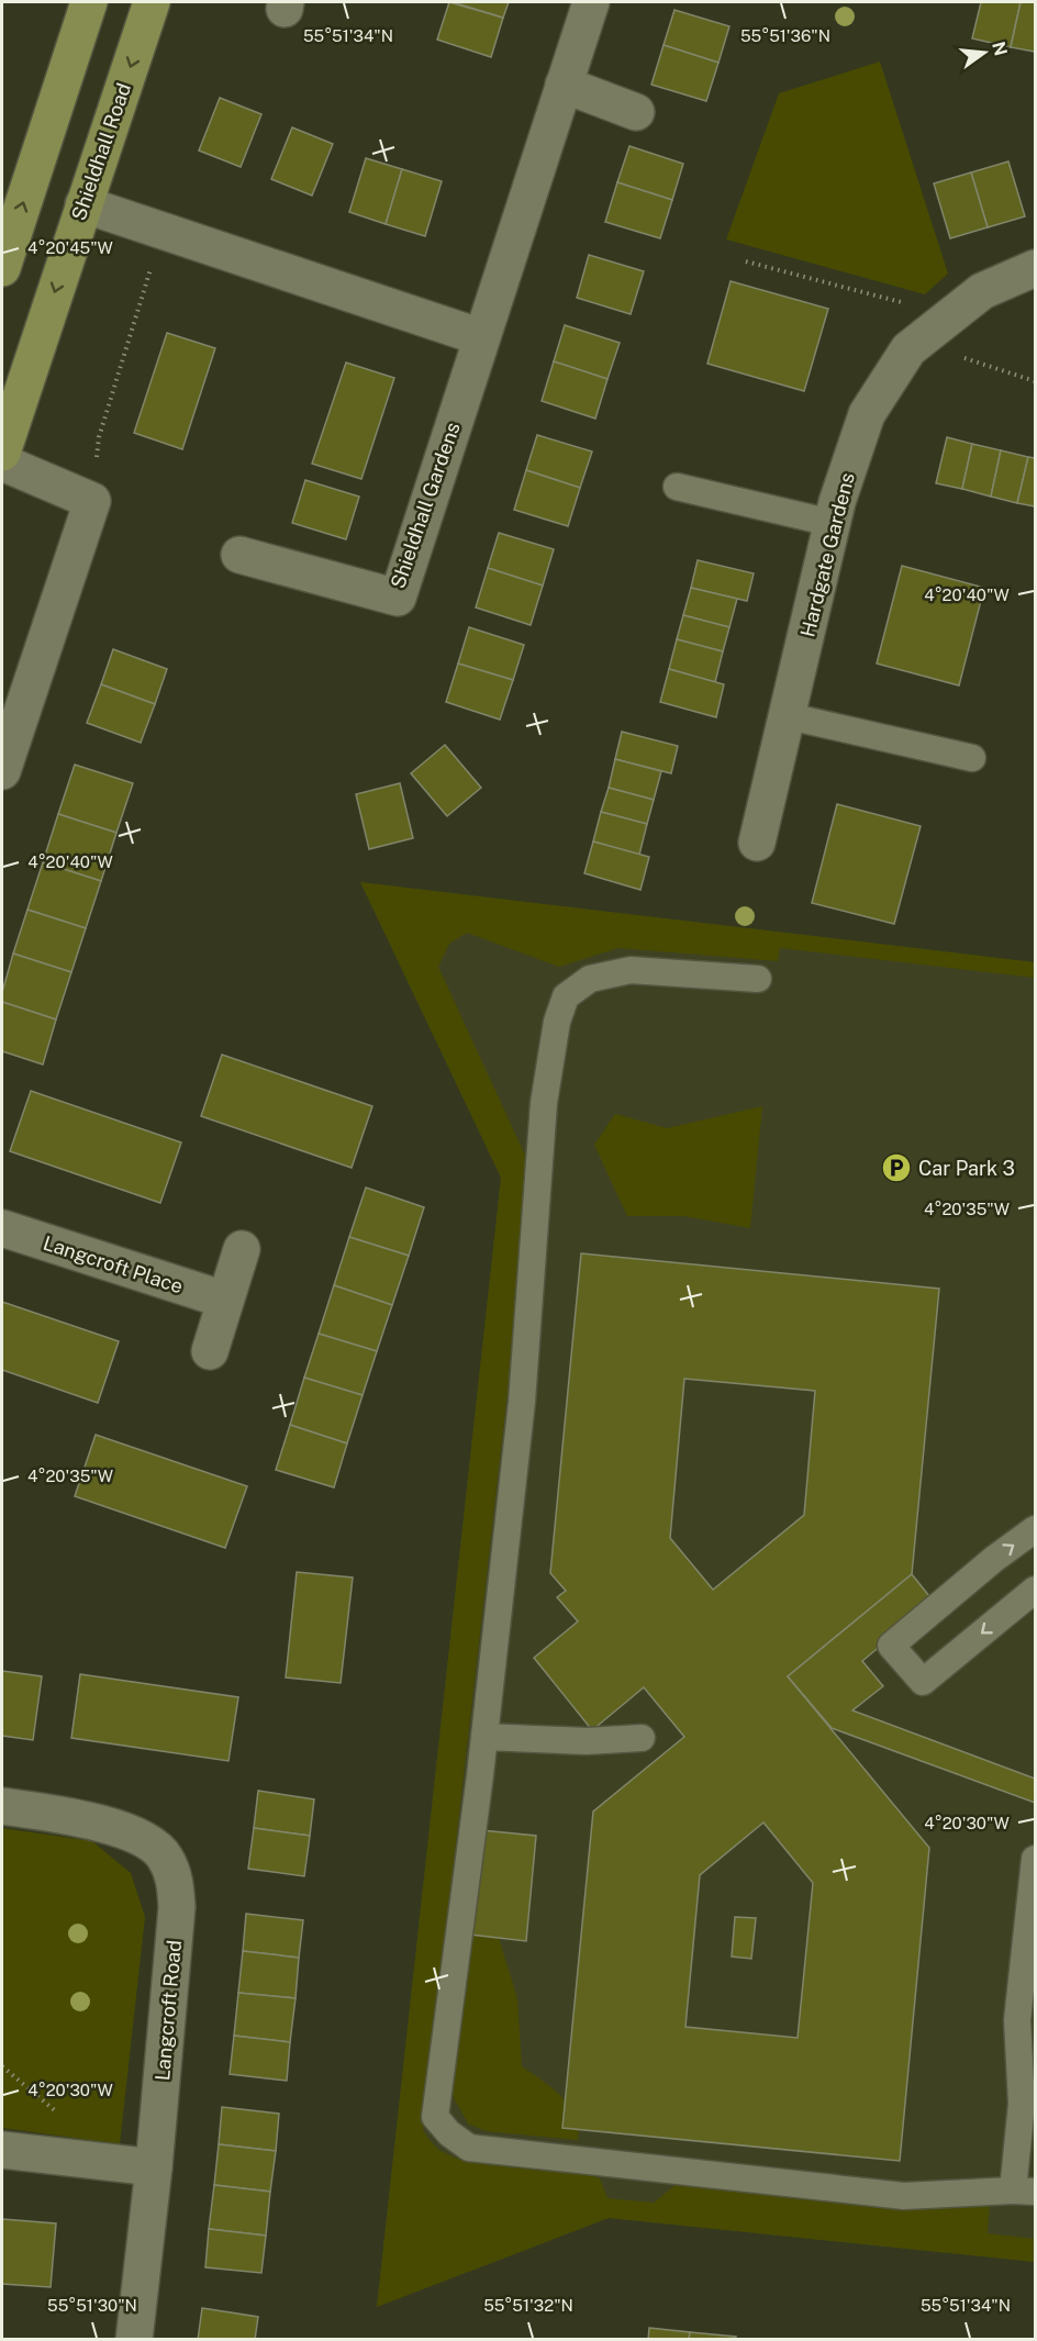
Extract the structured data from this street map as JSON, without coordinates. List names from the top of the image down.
{
  "streets": {
    "main road": ["Shieldhall Road"],
    "street": [
      "Shieldhall Gardens",
      "Hardgate Gardens",
      "Langcroft Place",
      "Langcroft Road"
    ]
  },
  "places": {
    "parking": ["Car Park 3"]
  },
  "north": "right",
  "coordinates": [
    "55°51'34\"N",
    "55°51'36\"N",
    "4°20'45\"W",
    "4°20'40\"W",
    "4°20'35\"W",
    "4°20'30\"W",
    "55°51'30\"N",
    "55°51'32\"N"
  ]
}
